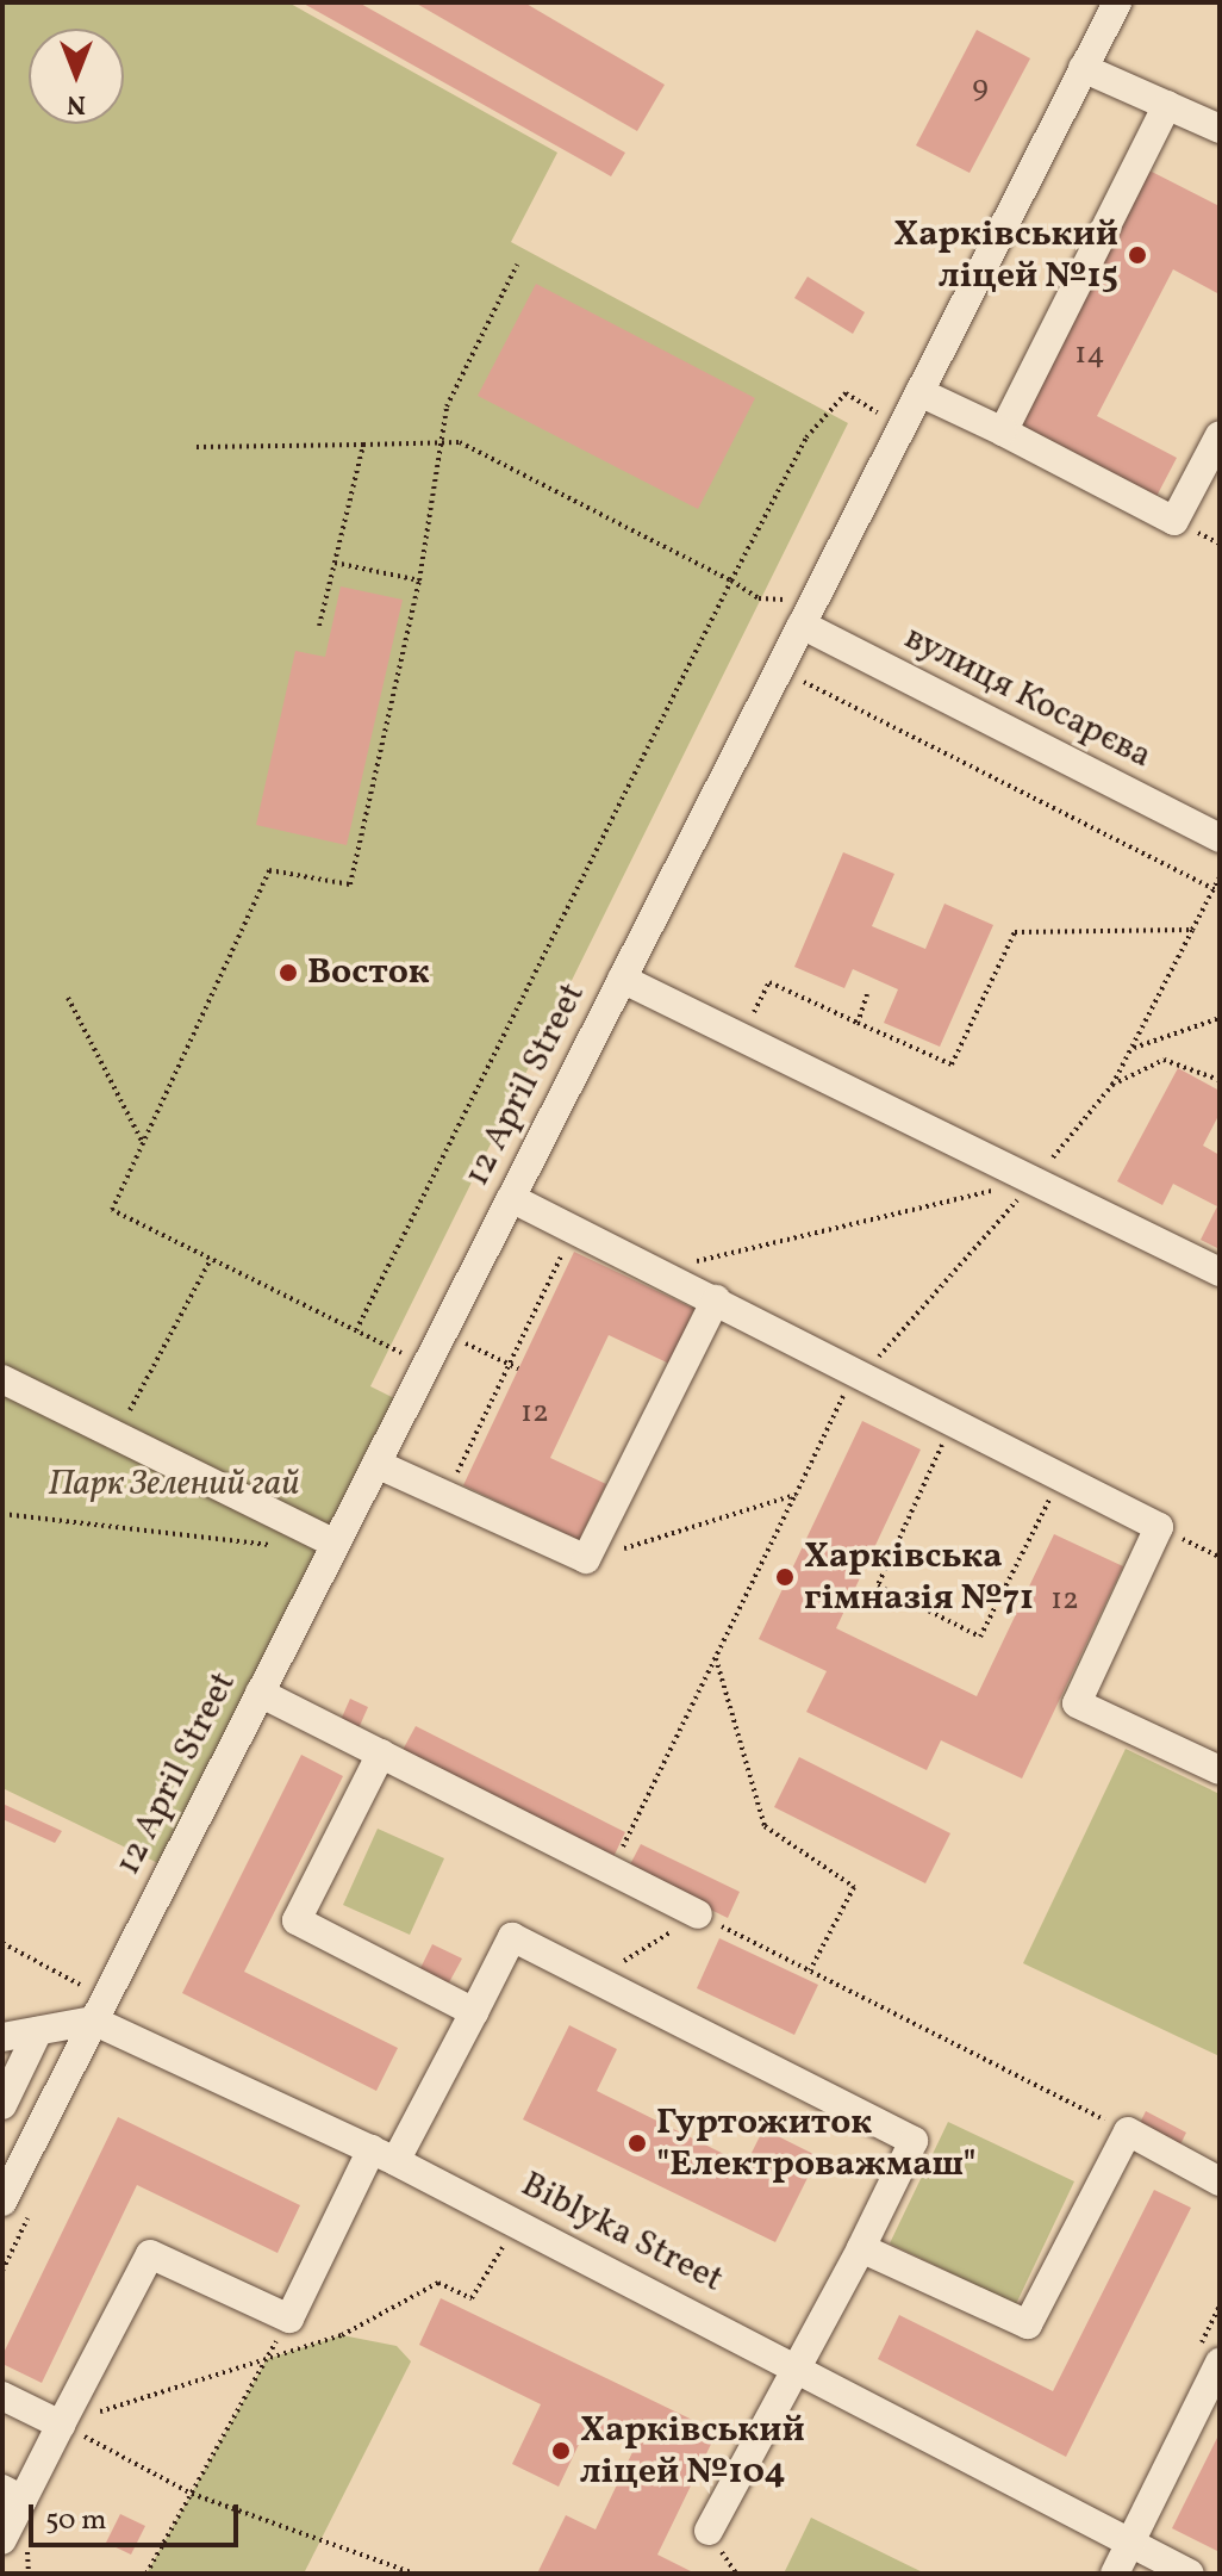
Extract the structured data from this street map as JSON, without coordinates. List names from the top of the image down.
{
  "streets": {
    "street": ["вулиця Косарєва", "12 April Street", "Biblyka Street"]
  },
  "crossings": [
    ["вулиця Косарєва", "12 April Street"],
    ["12 April Street", "Biblyka Street"]
  ],
  "parks": ["Парк Зелений гай"],
  "places": [
    "Харківський ліцей №15",
    "Восток",
    "Харківська гімназія №71",
    "Гуртожиток \"Електроважмаш\"",
    "Харківський ліцей №104"
  ],
  "house_numbers": [
    "9",
    "14",
    "12",
    "12"
  ],
  "scale_bar": "50 m",
  "north": "bottom"
}
